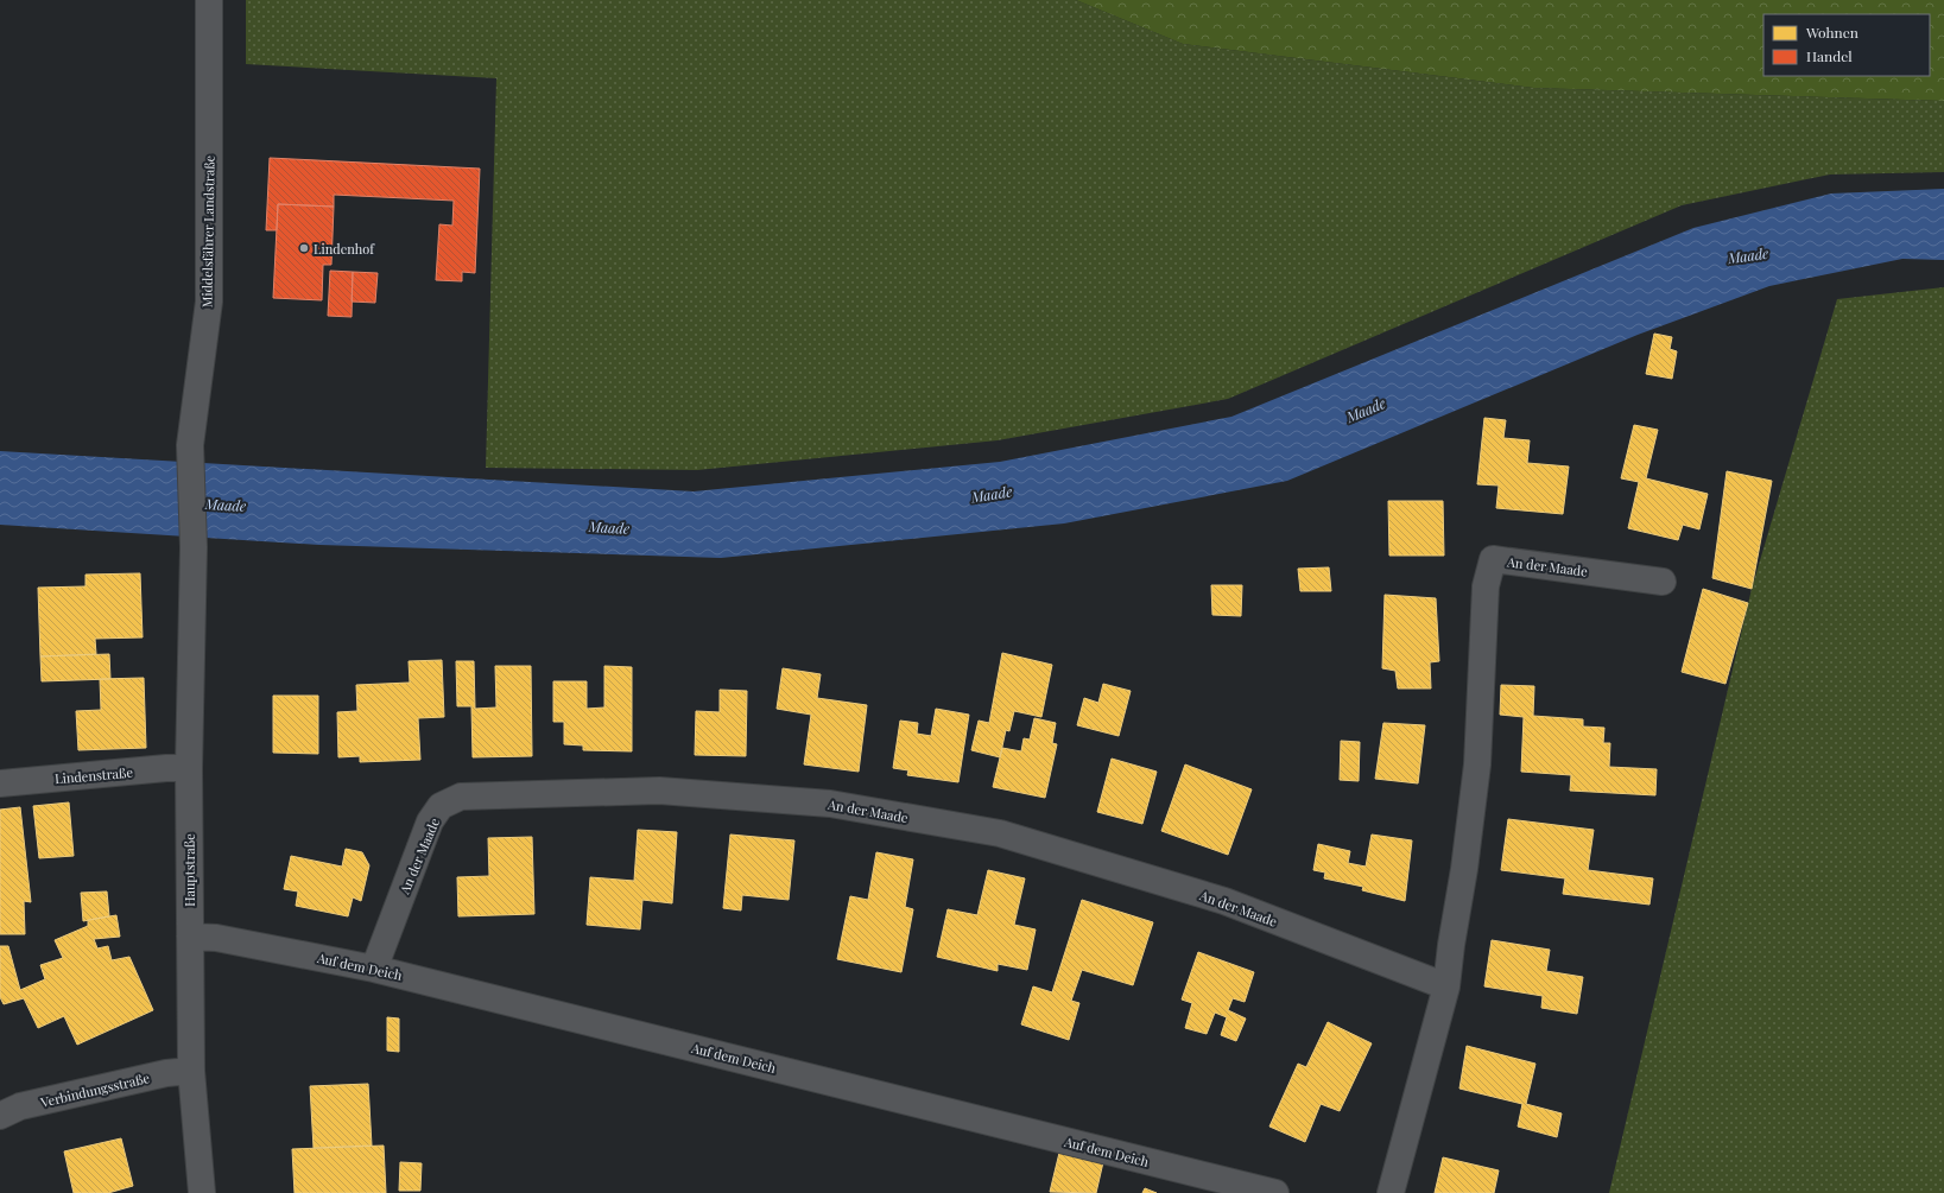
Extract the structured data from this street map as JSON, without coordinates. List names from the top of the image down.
{
  "streets": {
    "street": [
      "Middelsfährer Landstraße",
      "An der Maade",
      "Lindenstraße",
      "Hauptstraße",
      "Auf dem Deich",
      "Verbindungsstraße"
    ]
  },
  "crossings": [
    ["Middelsfährer Landstraße", "Hauptstraße"],
    ["An der Maade", "Auf dem Deich"],
    ["Lindenstraße", "Hauptstraße"],
    ["Hauptstraße", "Auf dem Deich"],
    ["Hauptstraße", "Verbindungsstraße"]
  ],
  "water": ["Maade"],
  "places": ["Lindenhof"],
  "legend": ["Wohnen", "Handel"]
}
